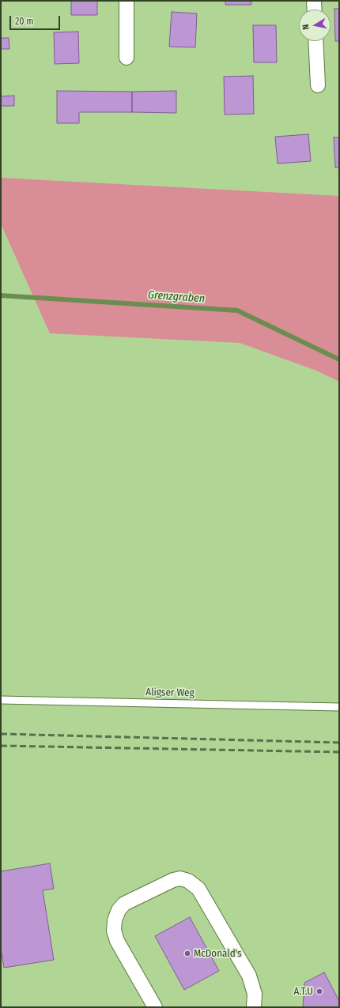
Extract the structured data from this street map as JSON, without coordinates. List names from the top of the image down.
{
  "streets": {
    "lane": ["Aligser Weg"]
  },
  "water": ["Grenzgraben"],
  "places": ["McDonald's", "A.T.U"],
  "scale_bar": "20 m",
  "north": "left"
}
